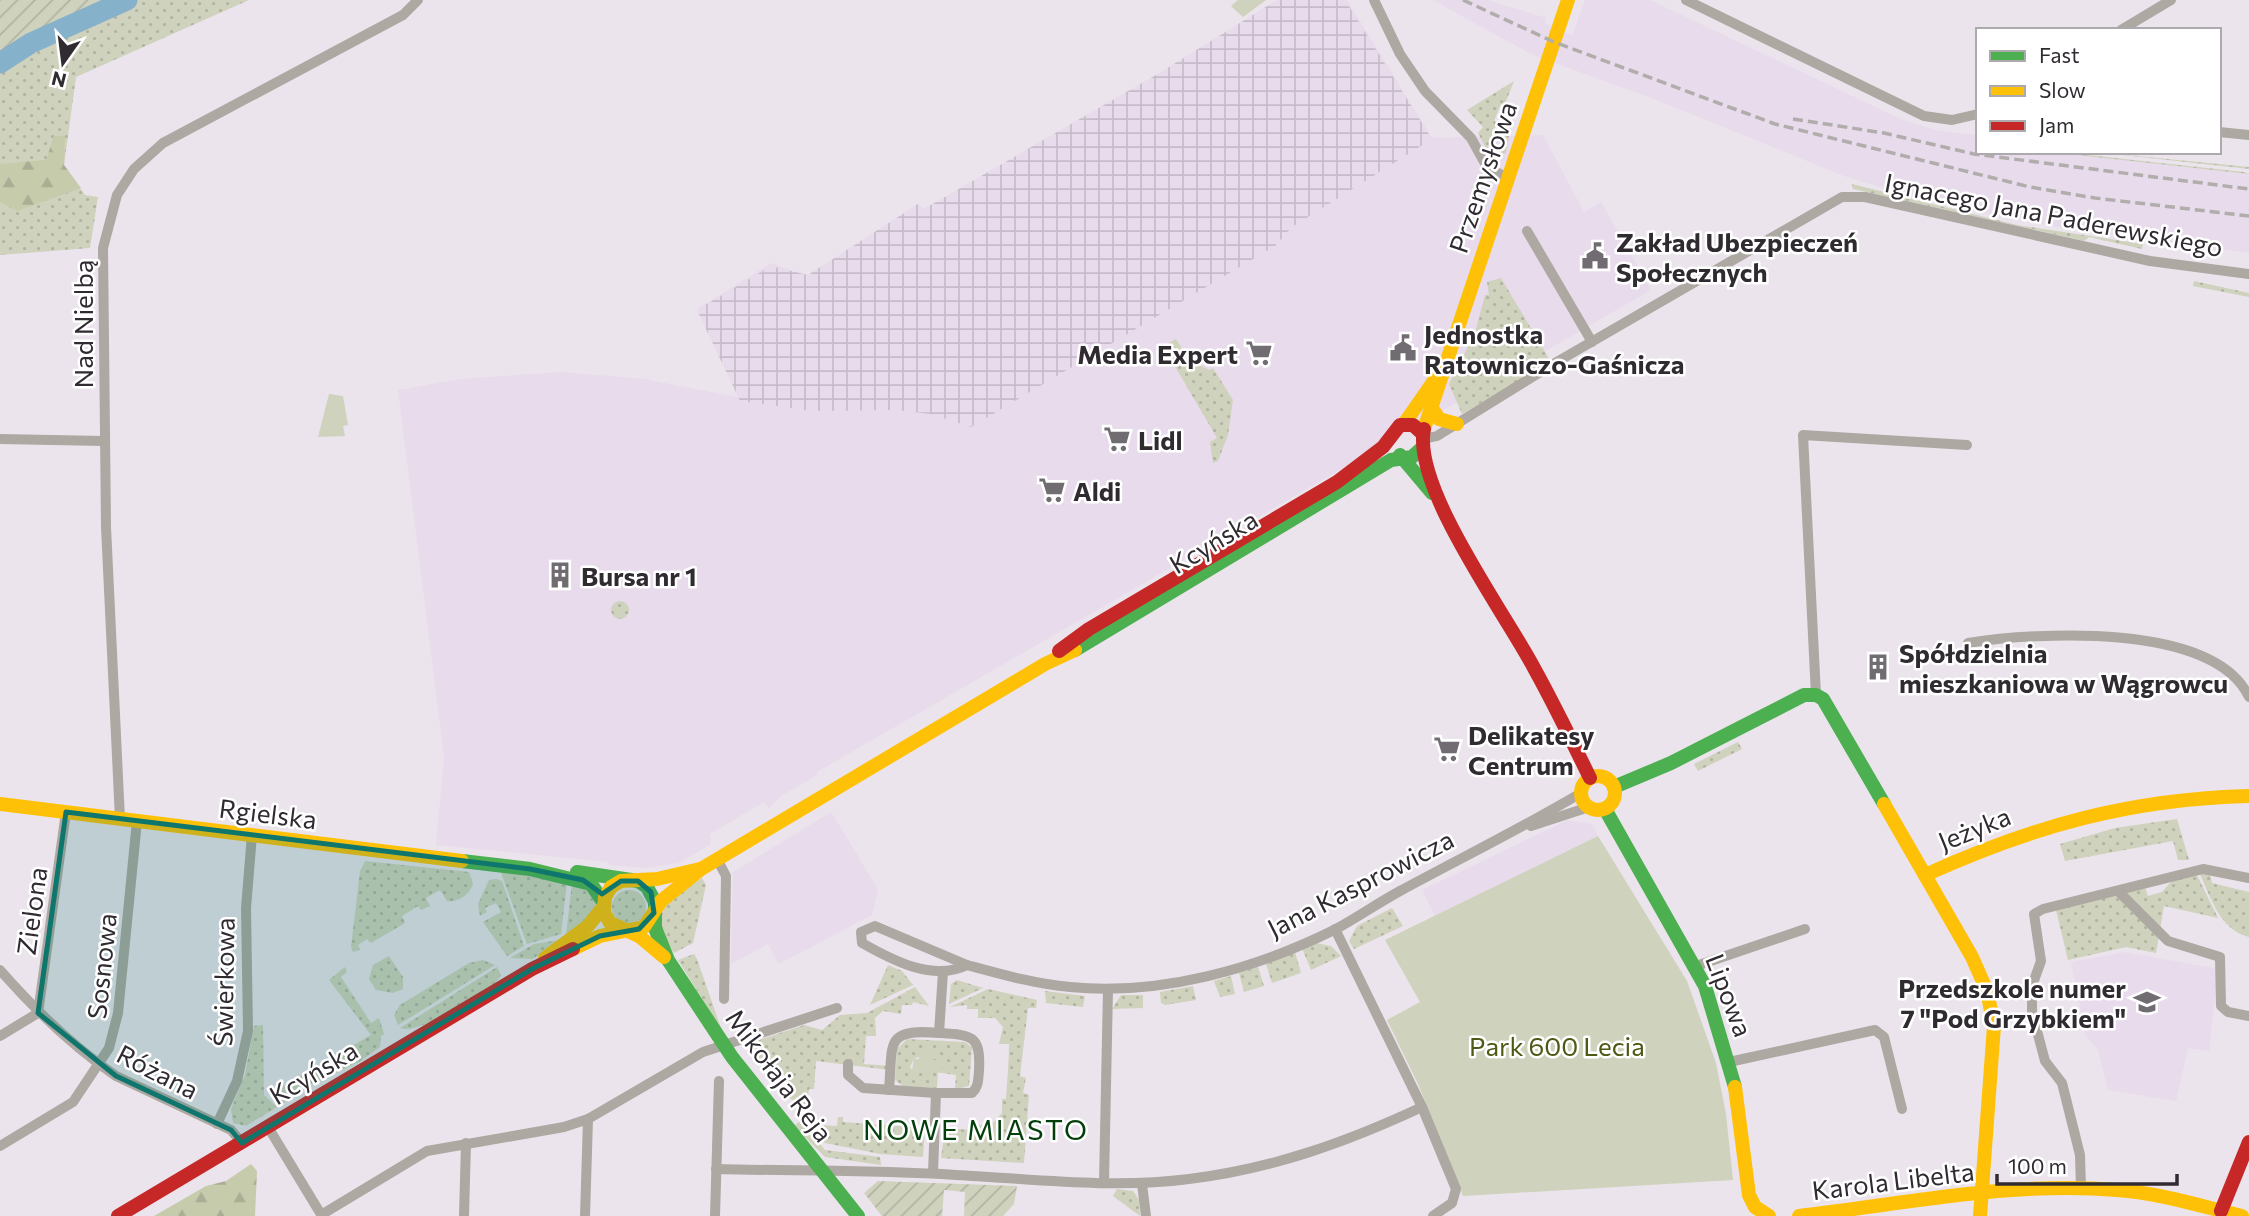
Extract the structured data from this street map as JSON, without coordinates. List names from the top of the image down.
{
  "streets": {
    "street": [
      "Przemysłowa",
      "Ignacego Jana Paderewskiego",
      "Nad Nielbą",
      "Kcyńska",
      "Rgielska",
      "Jeżyka",
      "Jana Kasprowicza",
      "Zielona",
      "Sosnowa",
      "Świerkowa",
      "Lipowa",
      "Różana",
      "Mikołaja Reja",
      "Karola Libelta"
    ]
  },
  "crossings": [
    ["Przemysłowa", "Kcyńska"],
    ["Nad Nielbą", "Rgielska"],
    ["Kcyńska", "Rgielska"],
    ["Kcyńska", "Różana"],
    ["Kcyńska", "Mikołaja Reja"],
    ["Rgielska", "Zielona"],
    ["Rgielska", "Sosnowa"],
    ["Rgielska", "Świerkowa"],
    ["Rgielska", "Mikołaja Reja"],
    ["Jana Kasprowicza", "Lipowa"],
    ["Zielona", "Różana"],
    ["Sosnowa", "Różana"],
    ["Świerkowa", "Różana"]
  ],
  "districts": ["NOWE MIASTO"],
  "parks": ["Park 600 Lecia"],
  "places": {
    "public building": ["Zakład Ubezpieczeń Społecznych", "Jednostka Ratowniczo-Gaśnicza"],
    "supermarket": [
      "Media Expert",
      "Lidl",
      "Aldi",
      "Delikatesy Centrum"
    ],
    "building": ["Bursa nr 1", "Spółdzielnia mieszkaniowa w Wągrowcu"],
    "school or university": ["Przedszkole numer 7 \"Pod Grzybkiem\""]
  },
  "legend": ["Fast", "Slow", "Jam"],
  "scale_bar": "100 m",
  "north": "bottom"
}
